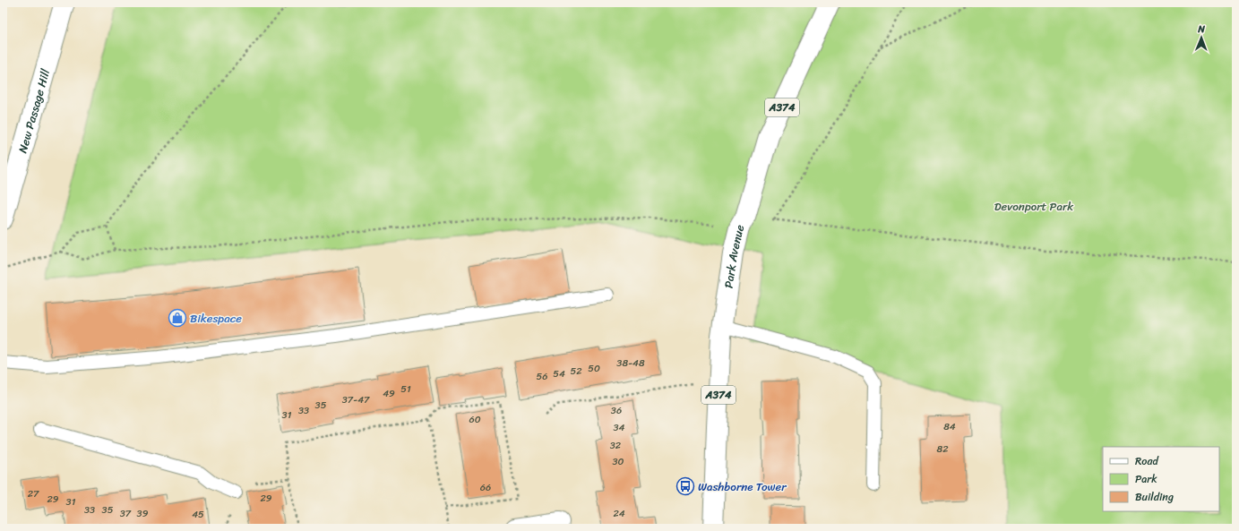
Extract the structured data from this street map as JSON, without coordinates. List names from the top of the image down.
{
  "streets": {
    "main road": ["A374", "New Passage Hill", "Park Avenue"]
  },
  "parks": ["Devonport Park"],
  "places": {
    "shop": ["Bikespace"],
    "bus stop": ["Washborne Tower"]
  },
  "house_numbers": [
    "38-48",
    "50",
    "52",
    "54",
    "56",
    "51",
    "49",
    "37-47",
    "35",
    "33",
    "36",
    "31",
    "60",
    "84",
    "34",
    "32",
    "82",
    "30",
    "66",
    "27",
    "29",
    "29",
    "31",
    "33",
    "35",
    "37",
    "39",
    "24",
    "45"
  ],
  "legend": ["Road", "Park", "Building"],
  "north": "top"
}
